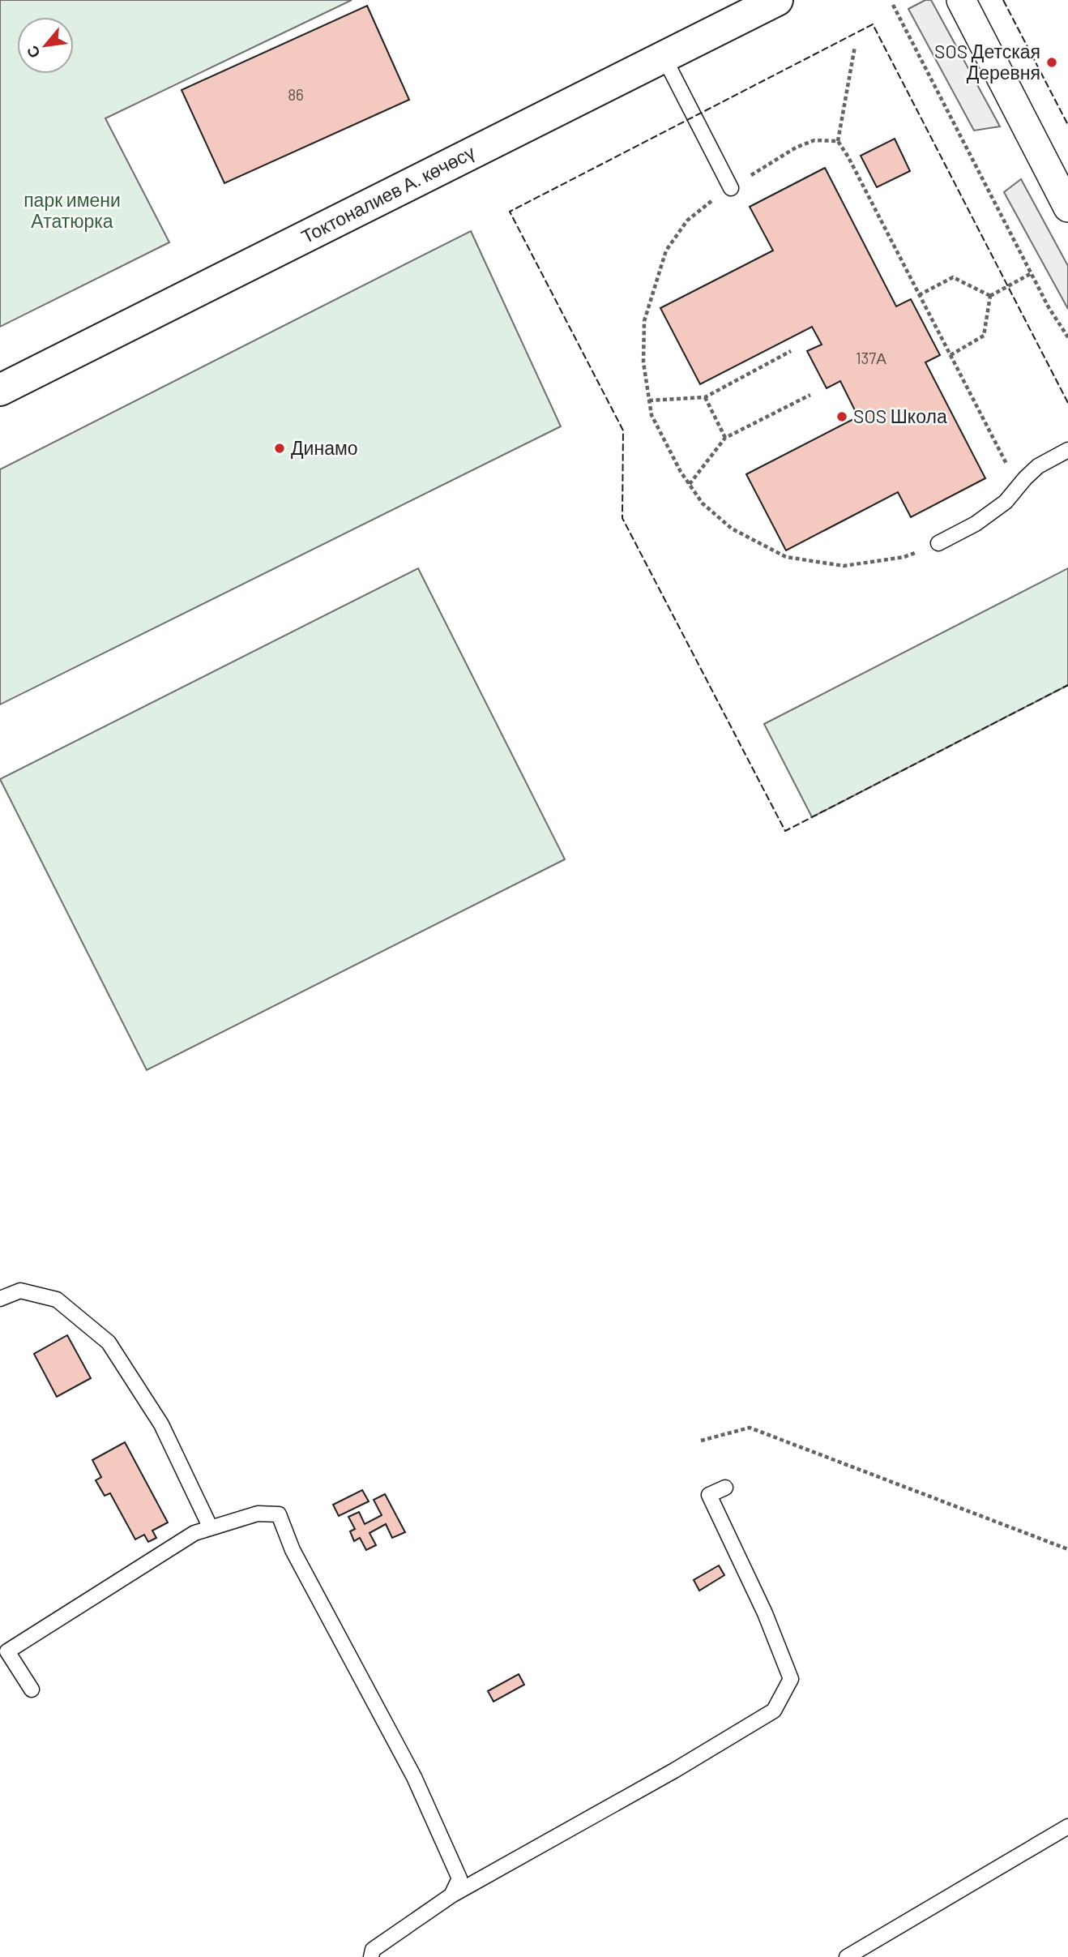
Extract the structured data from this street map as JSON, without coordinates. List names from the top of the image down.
{
  "streets": {
    "main road": ["Токтоналиев А. көчөсү"]
  },
  "parks": ["парк имени Ататюрка"],
  "places": ["SOS Детская Деревня", "SOS Школа", "Динамо"],
  "house_numbers": ["86", "137А"],
  "north": "bottom left"
}
